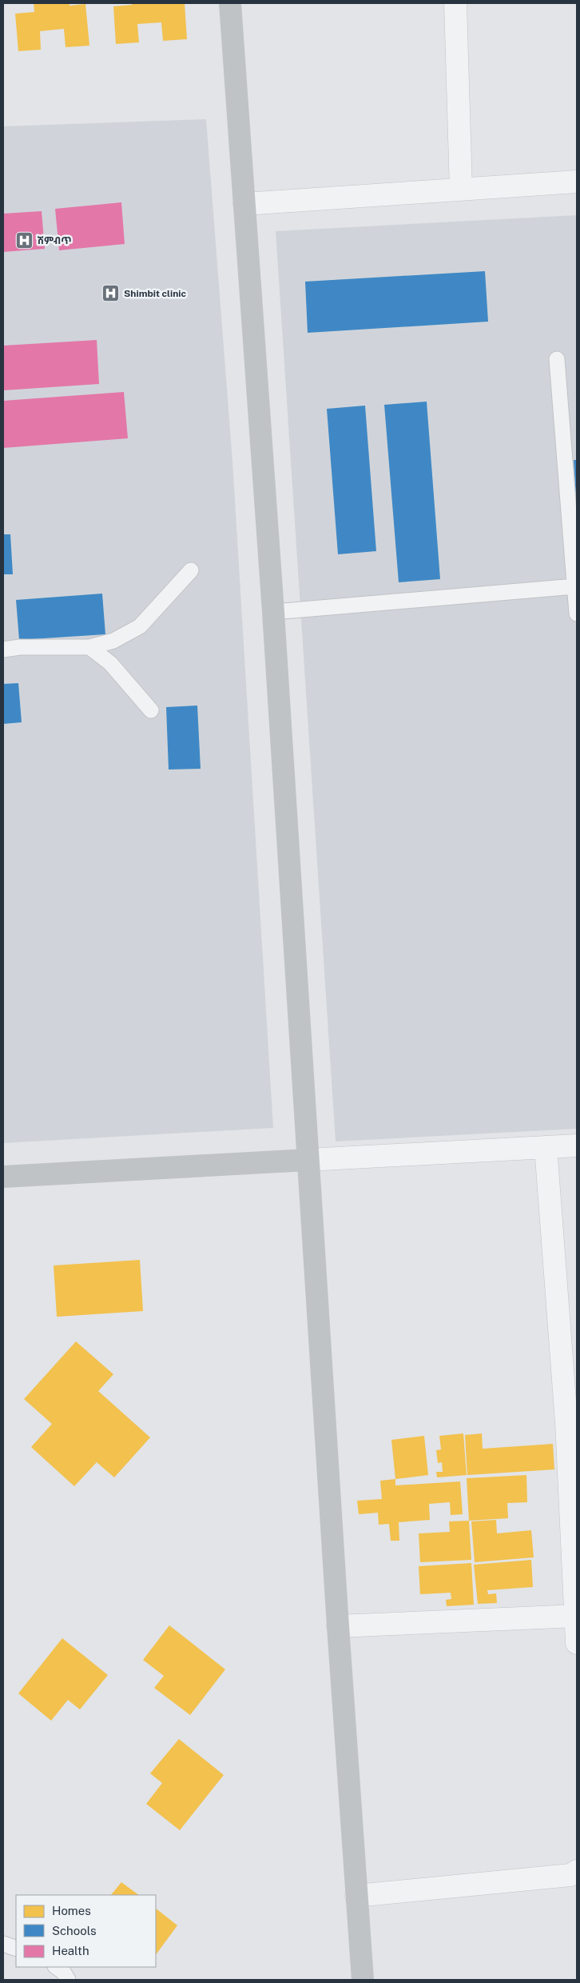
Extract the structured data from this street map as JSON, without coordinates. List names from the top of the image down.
{
  "places": {
    "hospital": ["ሽምብጥ", "Shimbit clinic"]
  },
  "legend": ["Homes", "Schools", "Health"]
}
